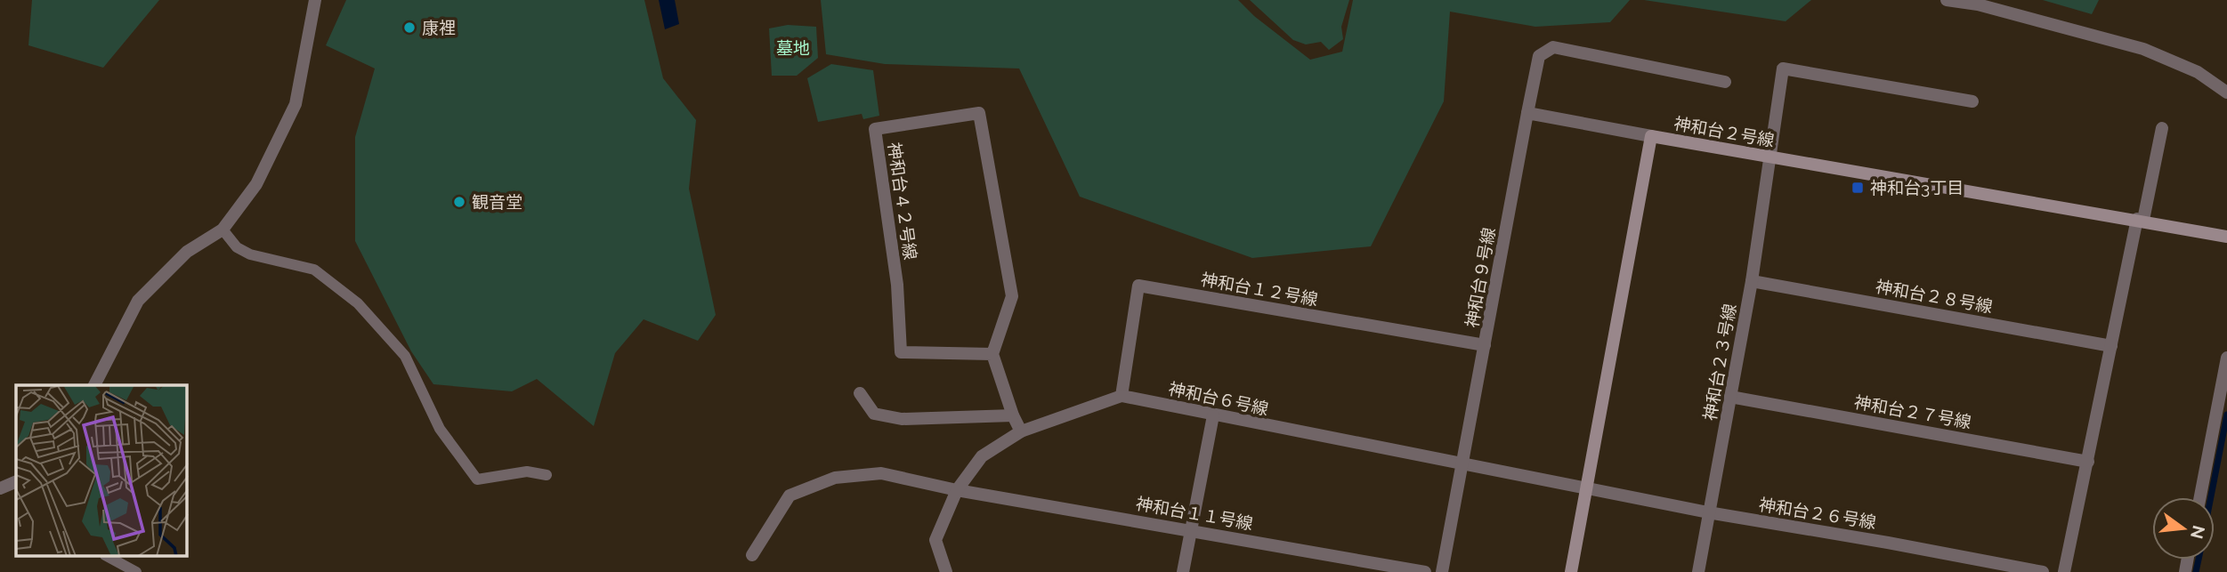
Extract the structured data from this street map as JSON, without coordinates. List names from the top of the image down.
{
  "streets": {
    "street": [
      "神和台２号線",
      "神和台４２号線",
      "神和台９号線",
      "神和台１２号線",
      "神和台２８号線",
      "神和台２３号線",
      "神和台６号線",
      "神和台２７号線",
      "神和台１１号線",
      "神和台２６号線"
    ]
  },
  "crossings": [
    ["神和台２号線", "神和台２３号線"],
    ["神和台２号線", "神和台６号線"],
    ["神和台２号線", "神和台２６号線"],
    ["神和台９号線", "神和台１２号線"],
    ["神和台９号線", "神和台６号線"],
    ["神和台１２号線", "神和台６号線"],
    ["神和台２８号線", "神和台２３号線"],
    ["神和台２３号線", "神和台２７号線"],
    ["神和台２３号線", "神和台２６号線"],
    ["神和台６号線", "神和台２６号線"]
  ],
  "parks": ["墓地"],
  "places": {
    "other": ["康裡", "観音堂"],
    "transit": ["神和台3丁目"]
  },
  "north": "right"
}
